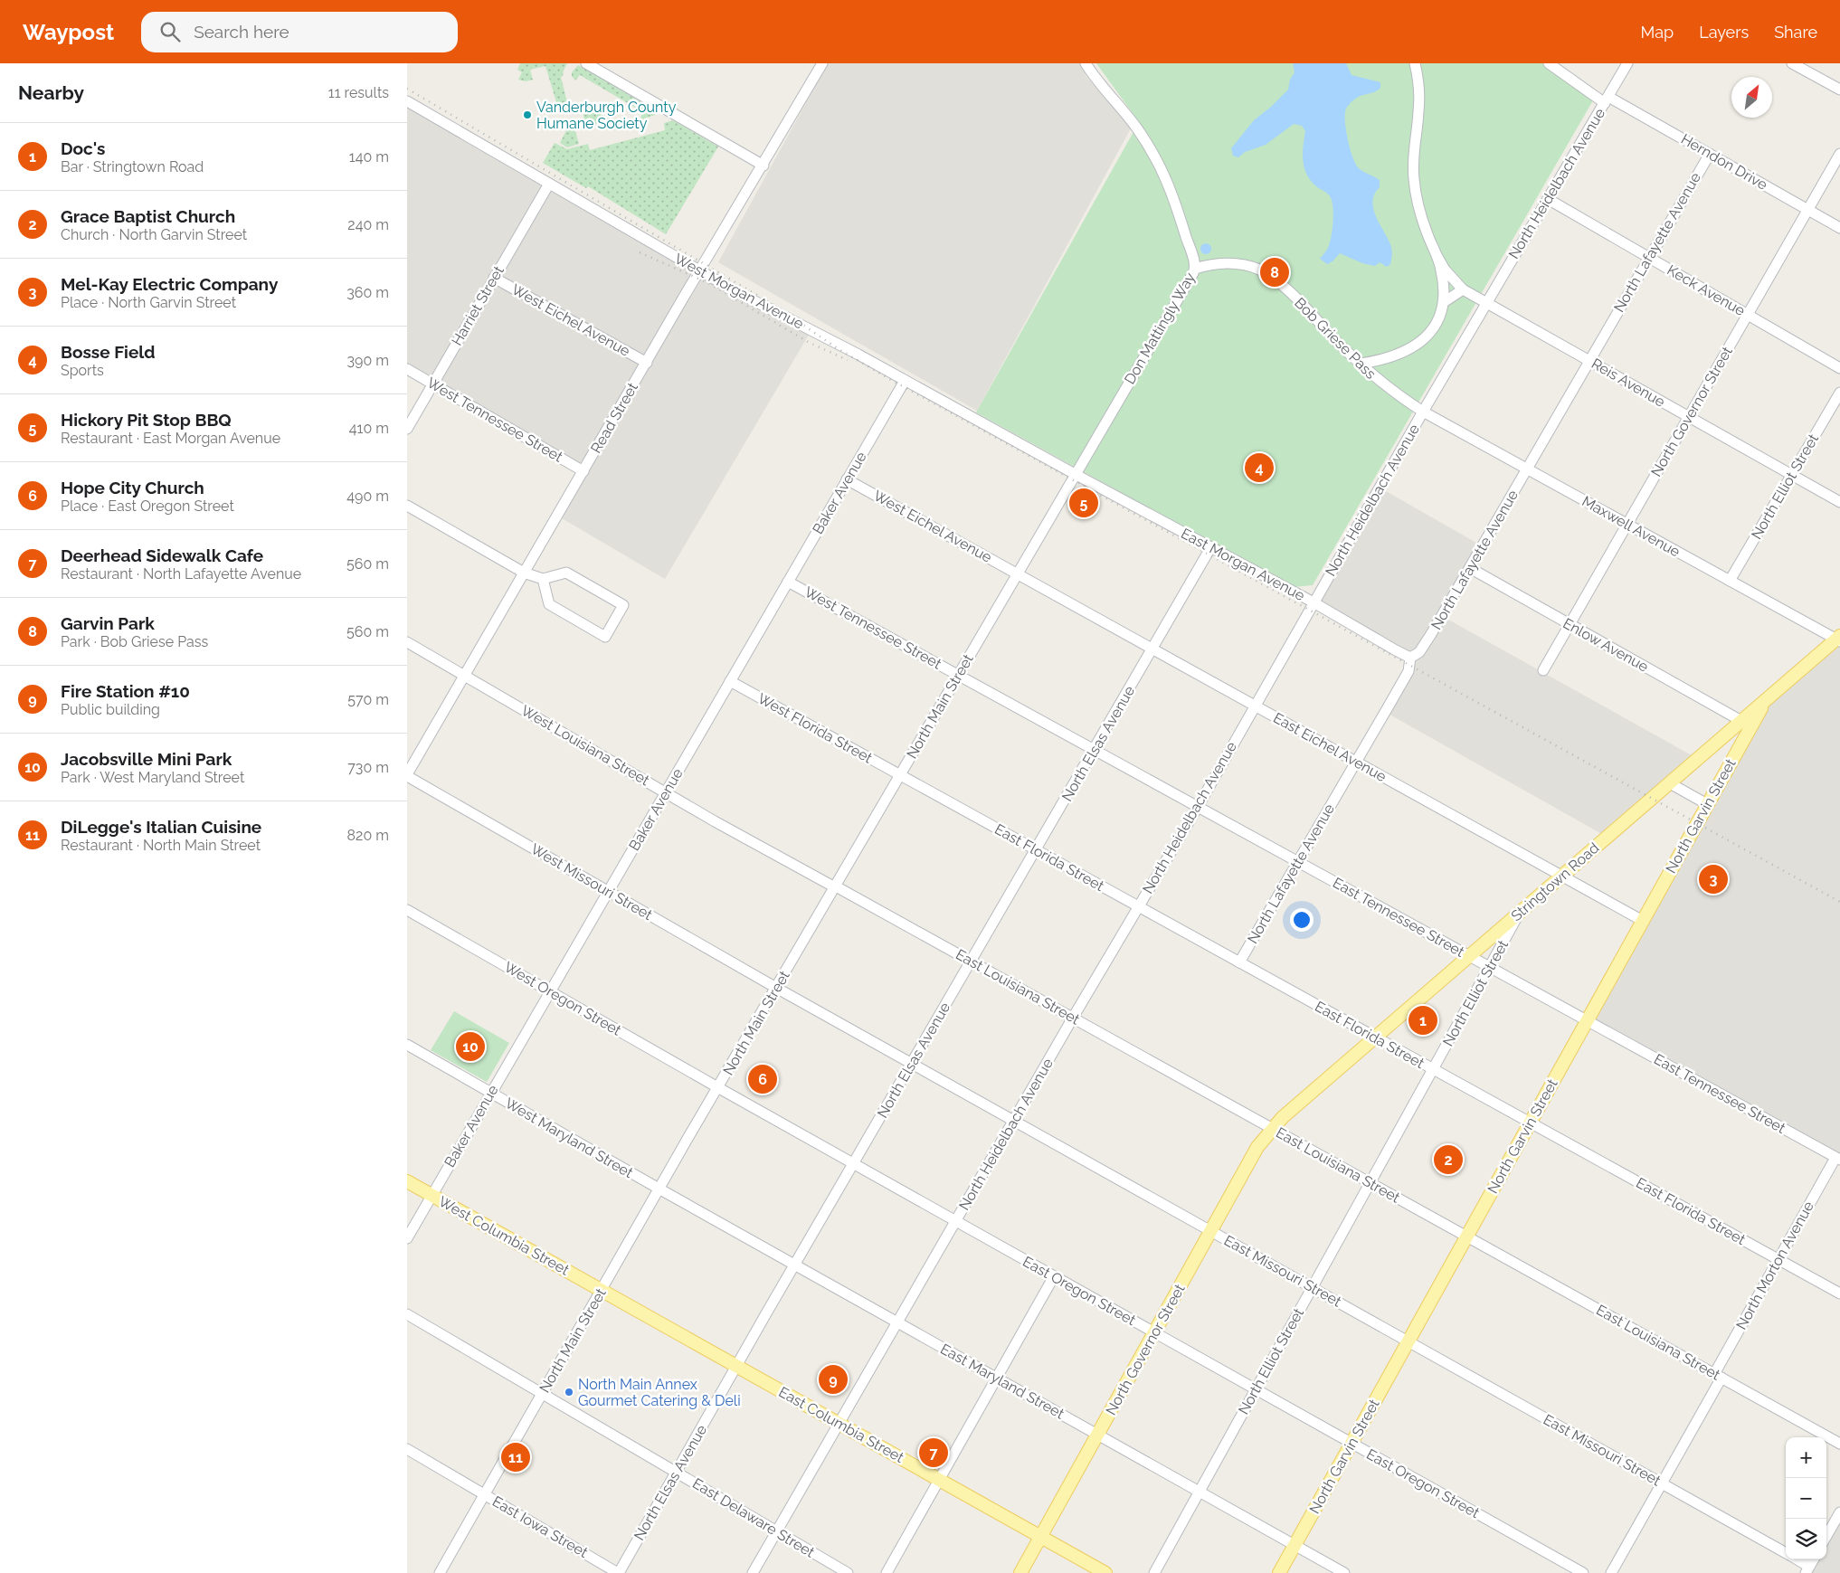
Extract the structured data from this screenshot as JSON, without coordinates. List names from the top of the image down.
{
  "streets": {
    "main road": [
      "North Governor Street",
      "North Garvin Street",
      "Stringtown Road",
      "West Columbia Street",
      "East Columbia Street"
    ],
    "street": [
      "Herndon Drive",
      "North Heidelbach Avenue",
      "North Lafayette Avenue",
      "Keck Avenue",
      "West Morgan Avenue",
      "Harriet Street",
      "West Eichel Avenue",
      "Don Mattingly Way",
      "Bob Griese Pass",
      "Reis Avenue",
      "Read Street",
      "West Tennessee Street",
      "North Elliot Street",
      "Baker Avenue",
      "Maxwell Avenue",
      "East Morgan Avenue",
      "Enlow Avenue",
      "North Main Street",
      "West Florida Street",
      "North Elsas Avenue",
      "West Louisiana Street",
      "East Eichel Avenue",
      "East Florida Street",
      "West Missouri Street",
      "East Tennessee Street",
      "East Louisiana Street",
      "West Oregon Street",
      "West Maryland Street",
      "North Morton Avenue",
      "East Missouri Street",
      "East Oregon Street",
      "East Maryland Street",
      "East Delaware Street",
      "East Iowa Street"
    ]
  },
  "crossings": [
    ["Herndon Drive", "North Heidelbach Avenue"],
    ["Herndon Drive", "North Lafayette Avenue"],
    ["Herndon Drive", "North Governor Street"],
    ["North Heidelbach Avenue", "Keck Avenue"],
    ["North Heidelbach Avenue", "Bob Griese Pass"],
    ["North Heidelbach Avenue", "Reis Avenue"],
    ["North Heidelbach Avenue", "Maxwell Avenue"],
    ["North Heidelbach Avenue", "East Morgan Avenue"],
    ["North Heidelbach Avenue", "East Eichel Avenue"],
    ["North Heidelbach Avenue", "East Florida Street"],
    ["North Heidelbach Avenue", "East Tennessee Street"],
    ["North Heidelbach Avenue", "East Louisiana Street"],
    ["North Heidelbach Avenue", "East Missouri Street"],
    ["North Heidelbach Avenue", "East Oregon Street"],
    ["North Heidelbach Avenue", "East Maryland Street"],
    ["North Heidelbach Avenue", "East Columbia Street"],
    ["North Heidelbach Avenue", "East Delaware Street"],
    ["North Lafayette Avenue", "Keck Avenue"],
    ["North Lafayette Avenue", "Reis Avenue"],
    ["North Lafayette Avenue", "Maxwell Avenue"],
    ["North Lafayette Avenue", "East Morgan Avenue"],
    ["North Lafayette Avenue", "Enlow Avenue"],
    ["North Lafayette Avenue", "East Eichel Avenue"],
    ["North Lafayette Avenue", "East Florida Street"],
    ["North Lafayette Avenue", "East Tennessee Street"],
    ["Keck Avenue", "North Governor Street"],
    ["West Morgan Avenue", "Harriet Street"],
    ["West Morgan Avenue", "Don Mattingly Way"],
    ["West Morgan Avenue", "Read Street"],
    ["West Morgan Avenue", "Baker Avenue"],
    ["West Morgan Avenue", "East Morgan Avenue"],
    ["West Morgan Avenue", "North Main Street"],
    ["Harriet Street", "West Eichel Avenue"],
    ["Harriet Street", "West Tennessee Street"],
    ["West Eichel Avenue", "Read Street"],
    ["West Eichel Avenue", "Baker Avenue"],
    ["West Eichel Avenue", "North Main Street"],
    ["West Eichel Avenue", "East Eichel Avenue"],
    ["Don Mattingly Way", "Bob Griese Pass"],
    ["Don Mattingly Way", "East Morgan Avenue"],
    ["Don Mattingly Way", "North Main Street"],
    ["Bob Griese Pass", "Maxwell Avenue"],
    ["Reis Avenue", "North Governor Street"],
    ["Reis Avenue", "North Elliot Street"],
    ["North Governor Street", "Maxwell Avenue"],
    ["North Governor Street", "Enlow Avenue"],
    ["North Governor Street", "Stringtown Road"],
    ["North Governor Street", "East Louisiana Street"],
    ["North Governor Street", "East Missouri Street"],
    ["North Governor Street", "East Oregon Street"],
    ["North Governor Street", "East Maryland Street"],
    ["North Governor Street", "East Columbia Street"],
    ["Read Street", "West Tennessee Street"],
    ["Read Street", "West Louisiana Street"],
    ["Read Street", "West Missouri Street"],
    ["West Tennessee Street", "Baker Avenue"],
    ["West Tennessee Street", "North Main Street"],
    ["West Tennessee Street", "East Tennessee Street"],
    ["North Elliot Street", "Maxwell Avenue"],
    ["North Elliot Street", "East Florida Street"],
    ["North Elliot Street", "Stringtown Road"],
    ["North Elliot Street", "East Tennessee Street"],
    ["North Elliot Street", "East Louisiana Street"],
    ["North Elliot Street", "East Missouri Street"],
    ["North Elliot Street", "East Oregon Street"],
    ["North Elliot Street", "East Maryland Street"],
    ["Baker Avenue", "West Florida Street"],
    ["Baker Avenue", "West Louisiana Street"],
    ["Baker Avenue", "West Missouri Street"],
    ["Baker Avenue", "West Oregon Street"],
    ["Baker Avenue", "West Maryland Street"],
    ["Baker Avenue", "West Columbia Street"],
    ["Maxwell Avenue", "Stringtown Road"],
    ["East Morgan Avenue", "North Main Street"],
    ["East Morgan Avenue", "North Elsas Avenue"],
    ["Enlow Avenue", "Stringtown Road"],
    ["North Main Street", "West Florida Street"],
    ["North Main Street", "West Louisiana Street"],
    ["North Main Street", "East Eichel Avenue"],
    ["North Main Street", "East Florida Street"],
    ["North Main Street", "West Missouri Street"],
    ["North Main Street", "East Tennessee Street"],
    ["North Main Street", "East Louisiana Street"],
    ["North Main Street", "West Oregon Street"],
    ["North Main Street", "West Maryland Street"],
    ["North Main Street", "West Columbia Street"],
    ["North Main Street", "East Missouri Street"],
    ["North Main Street", "East Oregon Street"],
    ["North Main Street", "East Maryland Street"],
    ["North Main Street", "East Columbia Street"],
    ["North Main Street", "East Delaware Street"],
    ["North Main Street", "East Iowa Street"],
    ["West Florida Street", "East Florida Street"],
    ["North Elsas Avenue", "East Eichel Avenue"],
    ["North Elsas Avenue", "East Florida Street"],
    ["North Elsas Avenue", "East Tennessee Street"],
    ["North Elsas Avenue", "East Louisiana Street"],
    ["North Elsas Avenue", "East Missouri Street"],
    ["North Elsas Avenue", "East Oregon Street"],
    ["North Elsas Avenue", "East Maryland Street"],
    ["North Elsas Avenue", "East Columbia Street"],
    ["North Elsas Avenue", "East Delaware Street"],
    ["North Elsas Avenue", "East Iowa Street"],
    ["West Louisiana Street", "East Louisiana Street"],
    ["East Eichel Avenue", "North Garvin Street"],
    ["East Eichel Avenue", "Stringtown Road"],
    ["North Garvin Street", "East Florida Street"],
    ["North Garvin Street", "Stringtown Road"],
    ["North Garvin Street", "East Tennessee Street"],
    ["North Garvin Street", "East Louisiana Street"],
    ["North Garvin Street", "East Missouri Street"],
    ["North Garvin Street", "East Oregon Street"],
    ["North Garvin Street", "East Maryland Street"],
    ["East Florida Street", "Stringtown Road"],
    ["East Florida Street", "North Morton Avenue"],
    ["West Missouri Street", "East Missouri Street"],
    ["Stringtown Road", "East Tennessee Street"],
    ["Stringtown Road", "East Louisiana Street"],
    ["East Tennessee Street", "North Morton Avenue"],
    ["East Louisiana Street", "North Morton Avenue"],
    ["West Oregon Street", "East Oregon Street"],
    ["West Maryland Street", "East Maryland Street"],
    ["West Columbia Street", "East Columbia Street"],
    ["North Morton Avenue", "East Missouri Street"]
  ],
  "places": ["Vanderburgh County Humane Society", "North Main Annex Gourmet Catering & Deli"],
  "north": "top right",
  "page": {
    "header": "Waypost",
    "search": "Search here",
    "nav": ["Map", "Layers", "Share"],
    "heading": ["Nearby", "11 results"],
    "list": [
      {
        "mark": "1",
        "name": "Doc's",
        "note": "Bar · Stringtown Road",
        "value": "140 m"
      },
      {
        "mark": "2",
        "name": "Grace Baptist Church",
        "note": "Church · North Garvin Street",
        "value": "240 m"
      },
      {
        "mark": "3",
        "name": "Mel-Kay Electric Company",
        "note": "Place · North Garvin Street",
        "value": "360 m"
      },
      {
        "mark": "4",
        "name": "Bosse Field",
        "note": "Sports",
        "value": "390 m"
      },
      {
        "mark": "5",
        "name": "Hickory Pit Stop BBQ",
        "note": "Restaurant · East Morgan Avenue",
        "value": "410 m"
      },
      {
        "mark": "6",
        "name": "Hope City Church",
        "note": "Place · East Oregon Street",
        "value": "490 m"
      },
      {
        "mark": "7",
        "name": "Deerhead Sidewalk Cafe",
        "note": "Restaurant · North Lafayette Avenue",
        "value": "560 m"
      },
      {
        "mark": "8",
        "name": "Garvin Park",
        "note": "Park · Bob Griese Pass",
        "value": "560 m"
      },
      {
        "mark": "9",
        "name": "Fire Station #10",
        "note": "Public building",
        "value": "570 m"
      },
      {
        "mark": "10",
        "name": "Jacobsville Mini Park",
        "note": "Park · West Maryland Street",
        "value": "730 m"
      },
      {
        "mark": "11",
        "name": "DiLegge's Italian Cuisine",
        "note": "Restaurant · North Main Street",
        "value": "820 m"
      }
    ],
    "pins": [
      "8",
      "4",
      "5",
      "3",
      "1",
      "10",
      "6",
      "2",
      "9",
      "7",
      "11"
    ],
    "map_buttons": ["+", "−"]
  }
}
